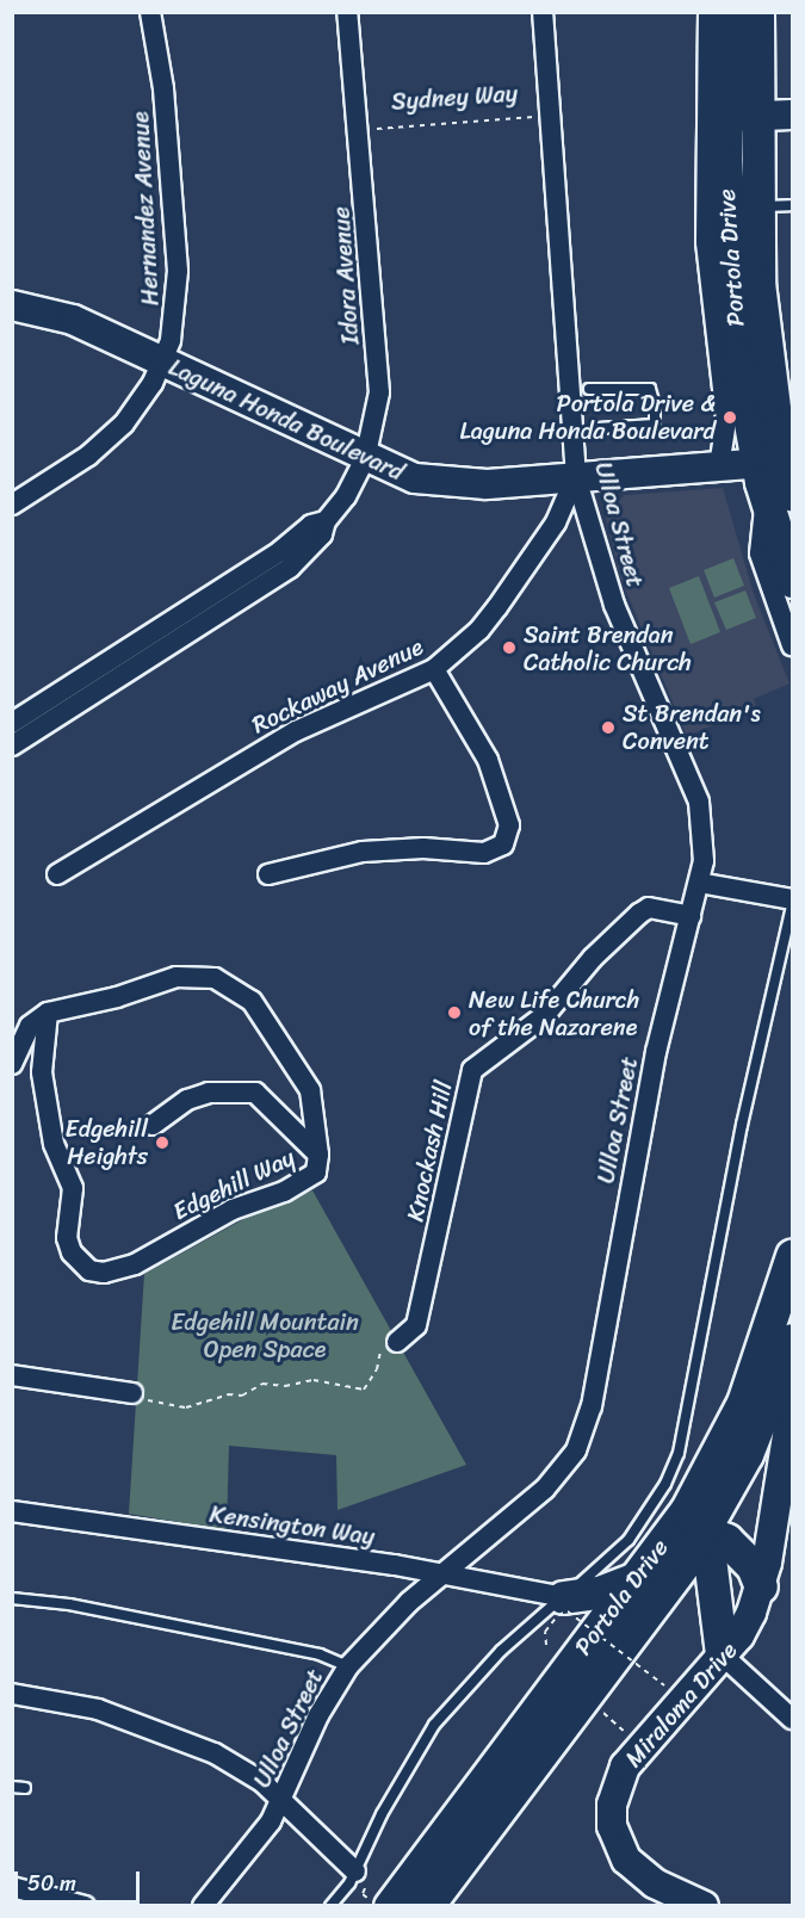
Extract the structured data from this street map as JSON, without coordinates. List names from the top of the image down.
{
  "streets": {
    "main road": ["Portola Drive"],
    "street": [
      "Hernandez Avenue",
      "Idora Avenue",
      "Laguna Honda Boulevard",
      "Ulloa Street",
      "Rockaway Avenue",
      "Knockash Hill",
      "Edgehill Way",
      "Kensington Way",
      "Miraloma Drive"
    ],
    "path": ["Sydney Way"]
  },
  "crossings": [
    ["Sydney Way", "Idora Avenue"],
    ["Sydney Way", "Ulloa Street"],
    ["Hernandez Avenue", "Laguna Honda Boulevard"],
    ["Portola Drive", "Laguna Honda Boulevard"],
    ["Idora Avenue", "Laguna Honda Boulevard"],
    ["Laguna Honda Boulevard", "Ulloa Street"],
    ["Laguna Honda Boulevard", "Rockaway Avenue"],
    ["Ulloa Street", "Rockaway Avenue"],
    ["Ulloa Street", "Knockash Hill"],
    ["Ulloa Street", "Kensington Way"]
  ],
  "parks": ["Edgehill Mountain Open Space"],
  "places": [
    "Portola Drive & Laguna Honda Boulevard",
    "Saint Brendan Catholic Church",
    "St Brendan's Convent",
    "New Life Church of the Nazarene",
    "Edgehill Heights"
  ],
  "scale_bar": "50 m"
}
